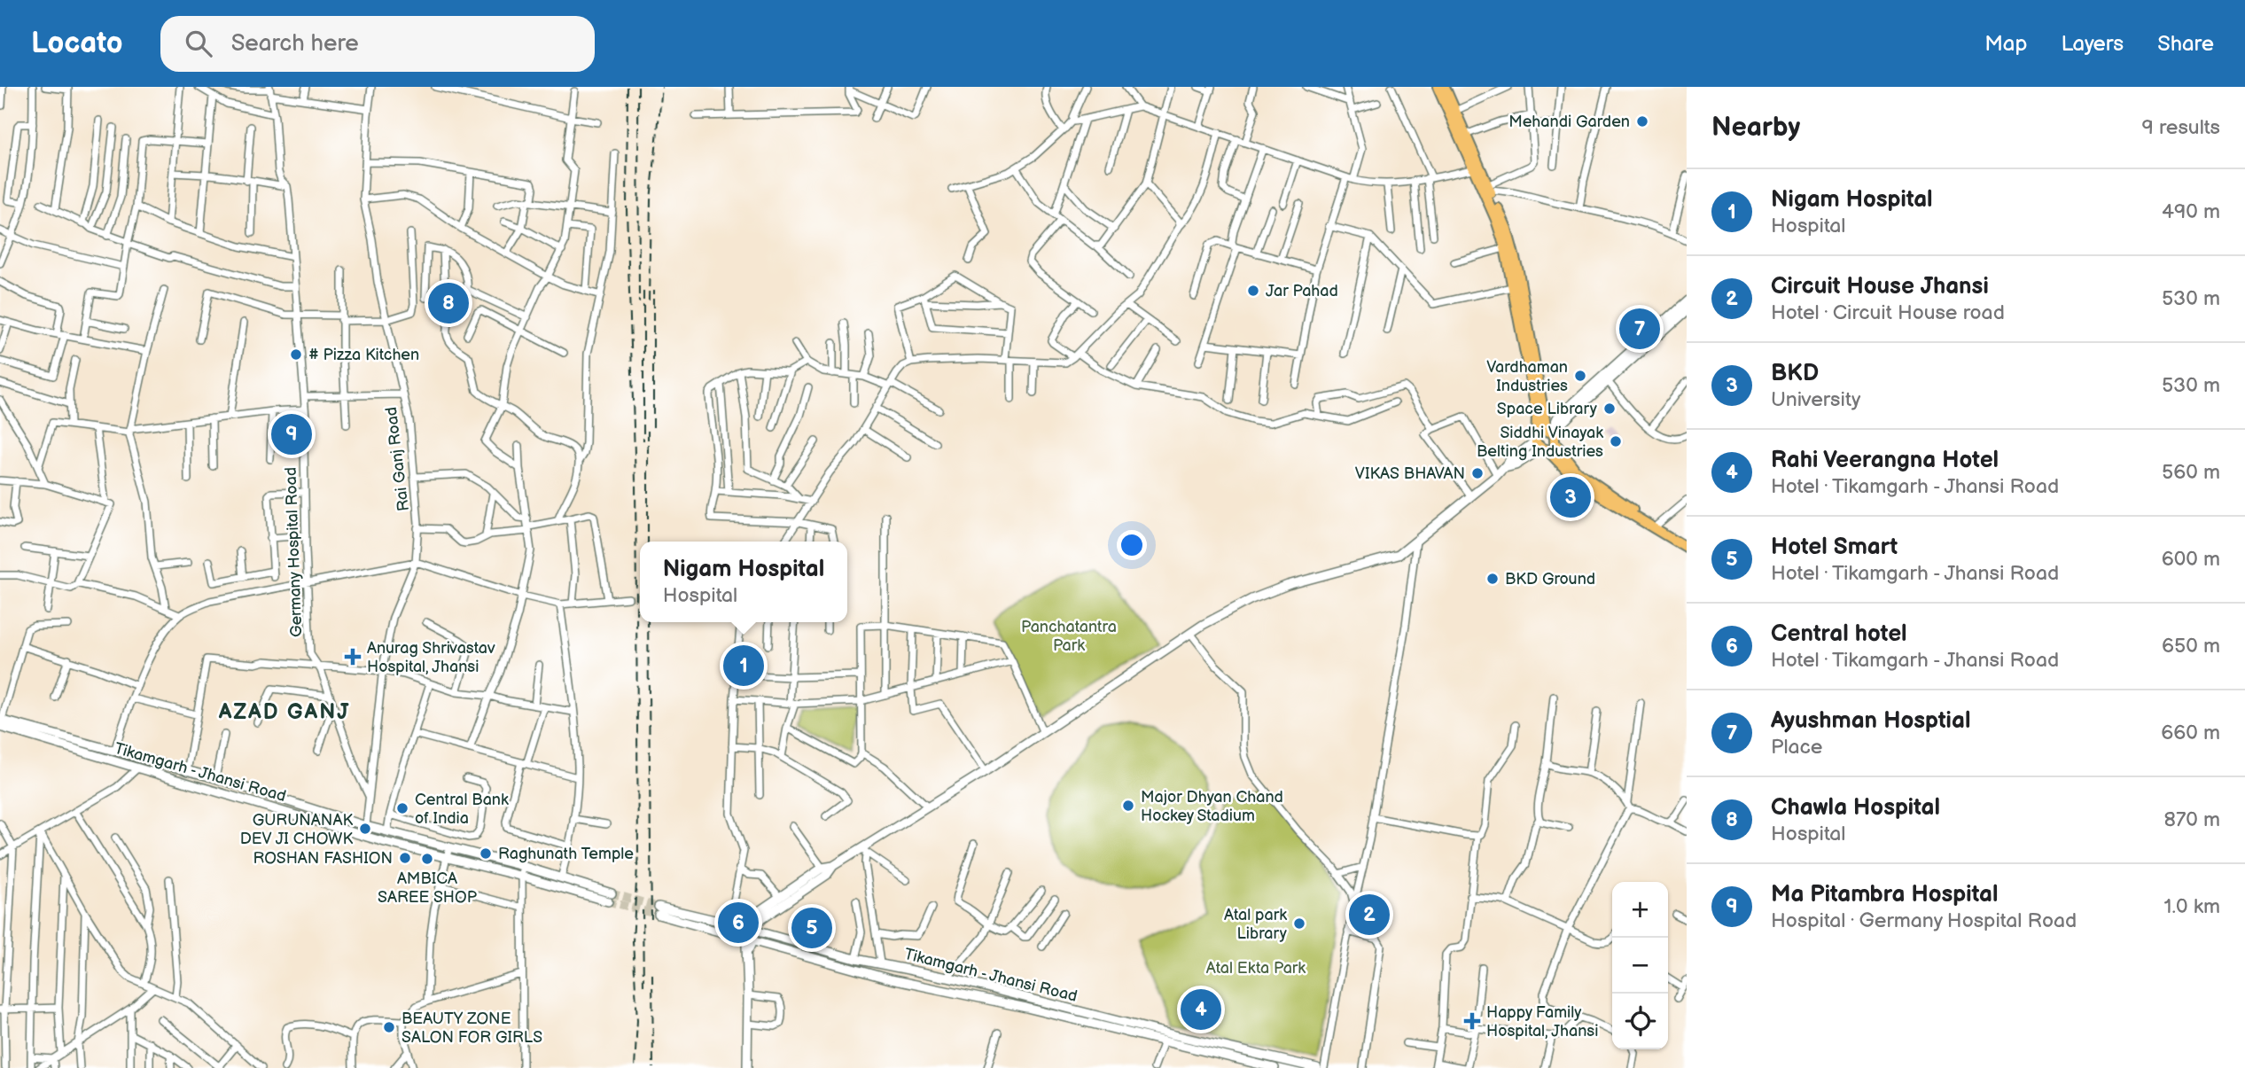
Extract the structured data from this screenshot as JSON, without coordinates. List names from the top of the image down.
{
  "streets": {
    "street": ["Rai Ganj Road", "Germany Hospital Road", "Tikamgarh - Jhansi Road"]
  },
  "crossings": [
    ["Rai Ganj Road", "Germany Hospital Road"]
  ],
  "districts": ["AZAD GANJ"],
  "parks": ["Panchatantra Park", "Atal Ekta Park"],
  "places": {
    "other": [
      "Mehandi Garden",
      "Jar Pahad",
      "# Pizza Kitchen",
      "Vardhaman Industries",
      "Space Library",
      "Siddhi Vinayak Belting Industries",
      "VIKAS BHAVAN",
      "BKD Ground",
      "Major Dhyan Chand Hockey Stadium",
      "Central Bank of India",
      "GURUNANAK DEV JI CHOWK",
      "Raghunath Temple",
      "ROSHAN FASHION",
      "AMBICA SAREE SHOP",
      "Atal park Library",
      "BEAUTY ZONE SALON FOR GIRLS"
    ],
    "health": ["Anurag Shrivastav Hospital, Jhansi", "Happy Family Hospital, Jhansi"]
  },
  "page": {
    "header": "Locato",
    "search": "Search here",
    "nav": ["Map", "Layers", "Share"],
    "heading": ["Nearby", "9 results"],
    "list": [
      {
        "mark": "1",
        "name": "Nigam Hospital",
        "note": "Hospital",
        "value": "490 m"
      },
      {
        "mark": "2",
        "name": "Circuit House Jhansi",
        "note": "Hotel · Circuit House road",
        "value": "530 m"
      },
      {
        "mark": "3",
        "name": "BKD",
        "note": "University",
        "value": "530 m"
      },
      {
        "mark": "4",
        "name": "Rahi Veerangna Hotel",
        "note": "Hotel · Tikamgarh - Jhansi Road",
        "value": "560 m"
      },
      {
        "mark": "5",
        "name": "Hotel Smart",
        "note": "Hotel · Tikamgarh - Jhansi Road",
        "value": "600 m"
      },
      {
        "mark": "6",
        "name": "Central hotel",
        "note": "Hotel · Tikamgarh - Jhansi Road",
        "value": "650 m"
      },
      {
        "mark": "7",
        "name": "Ayushman Hosptial",
        "note": "Place",
        "value": "660 m"
      },
      {
        "mark": "8",
        "name": "Chawla Hospital",
        "note": "Hospital",
        "value": "870 m"
      },
      {
        "mark": "9",
        "name": "Ma Pitambra Hospital",
        "note": "Hospital · Germany Hospital Road",
        "value": "1.0 km"
      }
    ],
    "pins": [
      "8",
      "7",
      "9",
      "3",
      "1",
      "2",
      "6",
      "5",
      "4"
    ],
    "popup": ["Nigam Hospital", "Hospital"],
    "map_buttons": ["+", "−"]
  }
}
